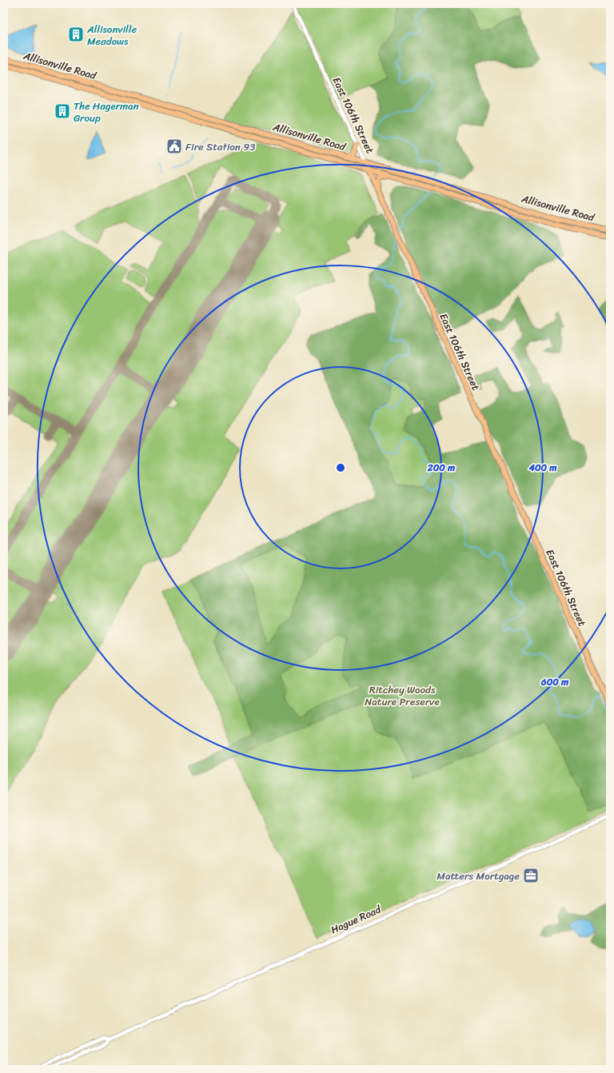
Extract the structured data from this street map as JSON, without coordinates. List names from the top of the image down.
{
  "streets": {
    "main road": ["Allisonville Road", "East 106th Street"],
    "street": ["Hague Road"]
  },
  "crossings": [
    ["Allisonville Road", "East 106th Street"]
  ],
  "parks": ["Ritchey Woods Nature Preserve"],
  "places": {
    "building": ["Allisonville Meadows", "The Hagerman Group"],
    "public building": ["Fire Station 93"],
    "office": ["Matters Mortgage"]
  },
  "rings": ["200 m", "400 m", "600 m"]
}
